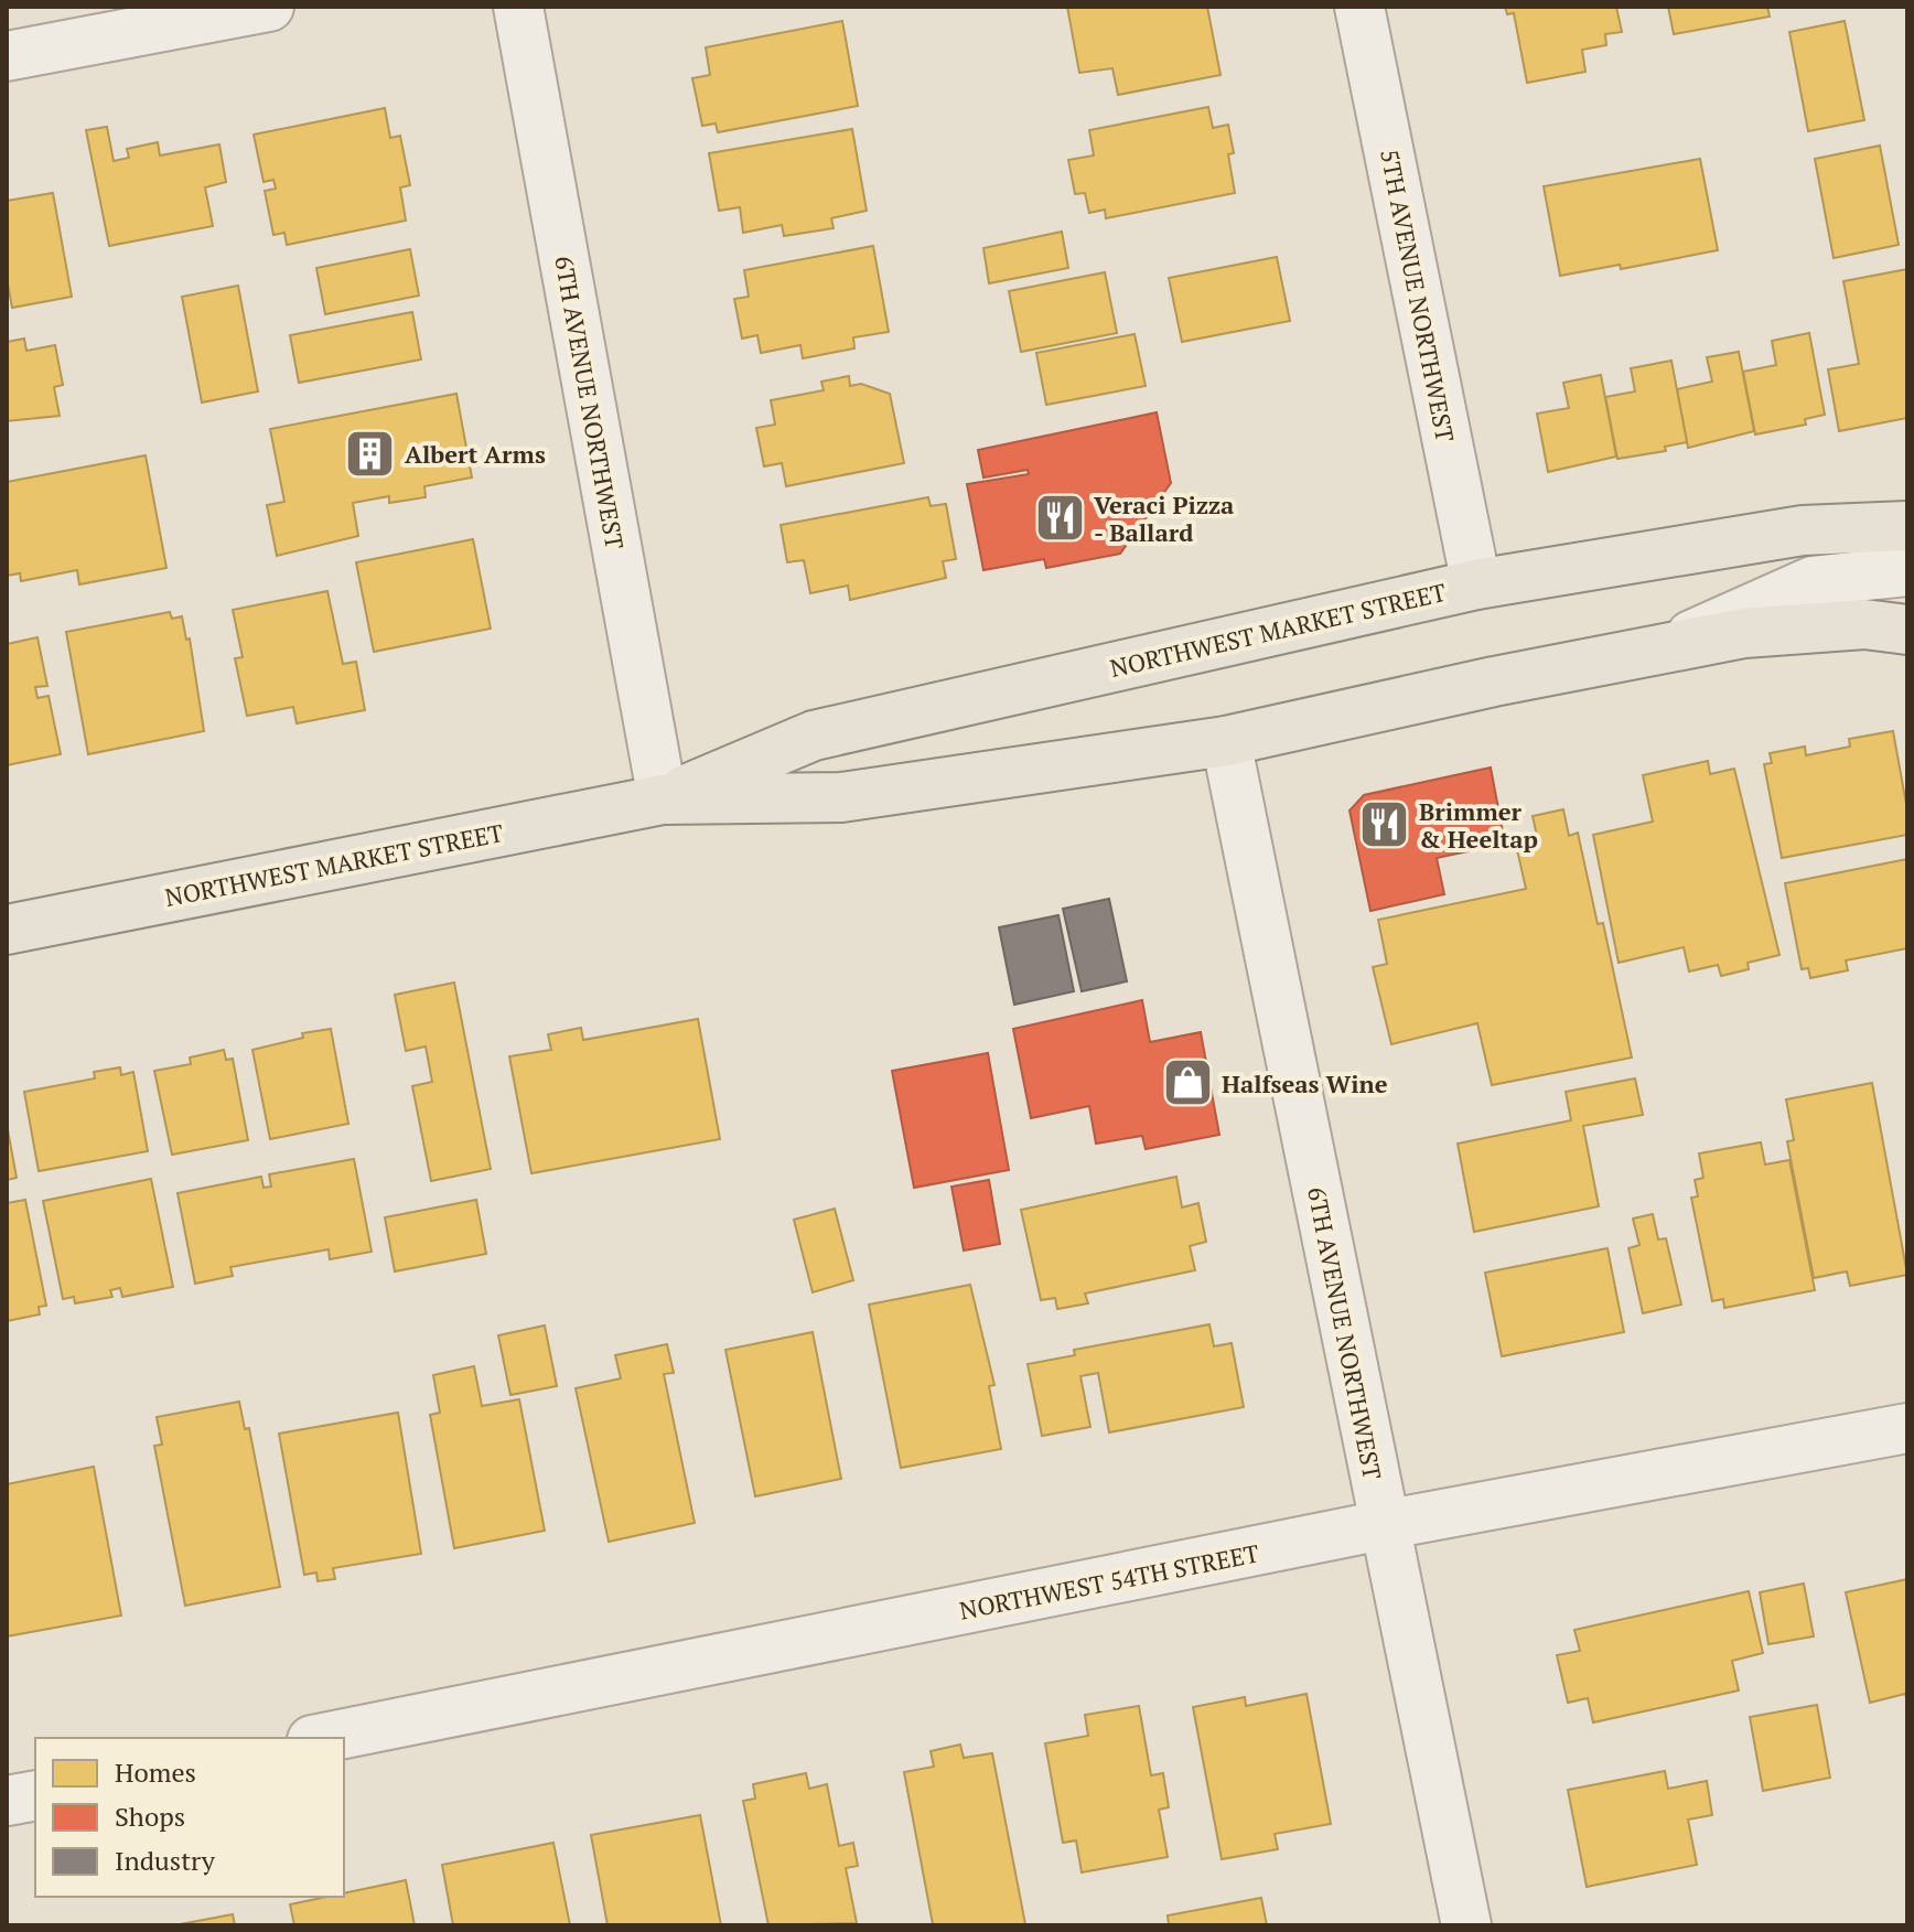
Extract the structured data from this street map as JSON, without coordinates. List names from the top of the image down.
{
  "streets": {
    "main road": ["NORTHWEST MARKET STREET"],
    "street": ["5TH AVENUE NORTHWEST", "6TH AVENUE NORTHWEST", "NORTHWEST 54TH STREET"]
  },
  "crossings": [
    ["5TH AVENUE NORTHWEST", "NORTHWEST MARKET STREET"],
    ["6TH AVENUE NORTHWEST", "NORTHWEST MARKET STREET"],
    ["6TH AVENUE NORTHWEST", "NORTHWEST 54TH STREET"]
  ],
  "places": {
    "building": ["Albert Arms"],
    "restaurant": ["Veraci Pizza - Ballard", "Brimmer & Heeltap"],
    "shop": ["Halfseas Wine"]
  },
  "legend": ["Homes", "Shops", "Industry"]
}
